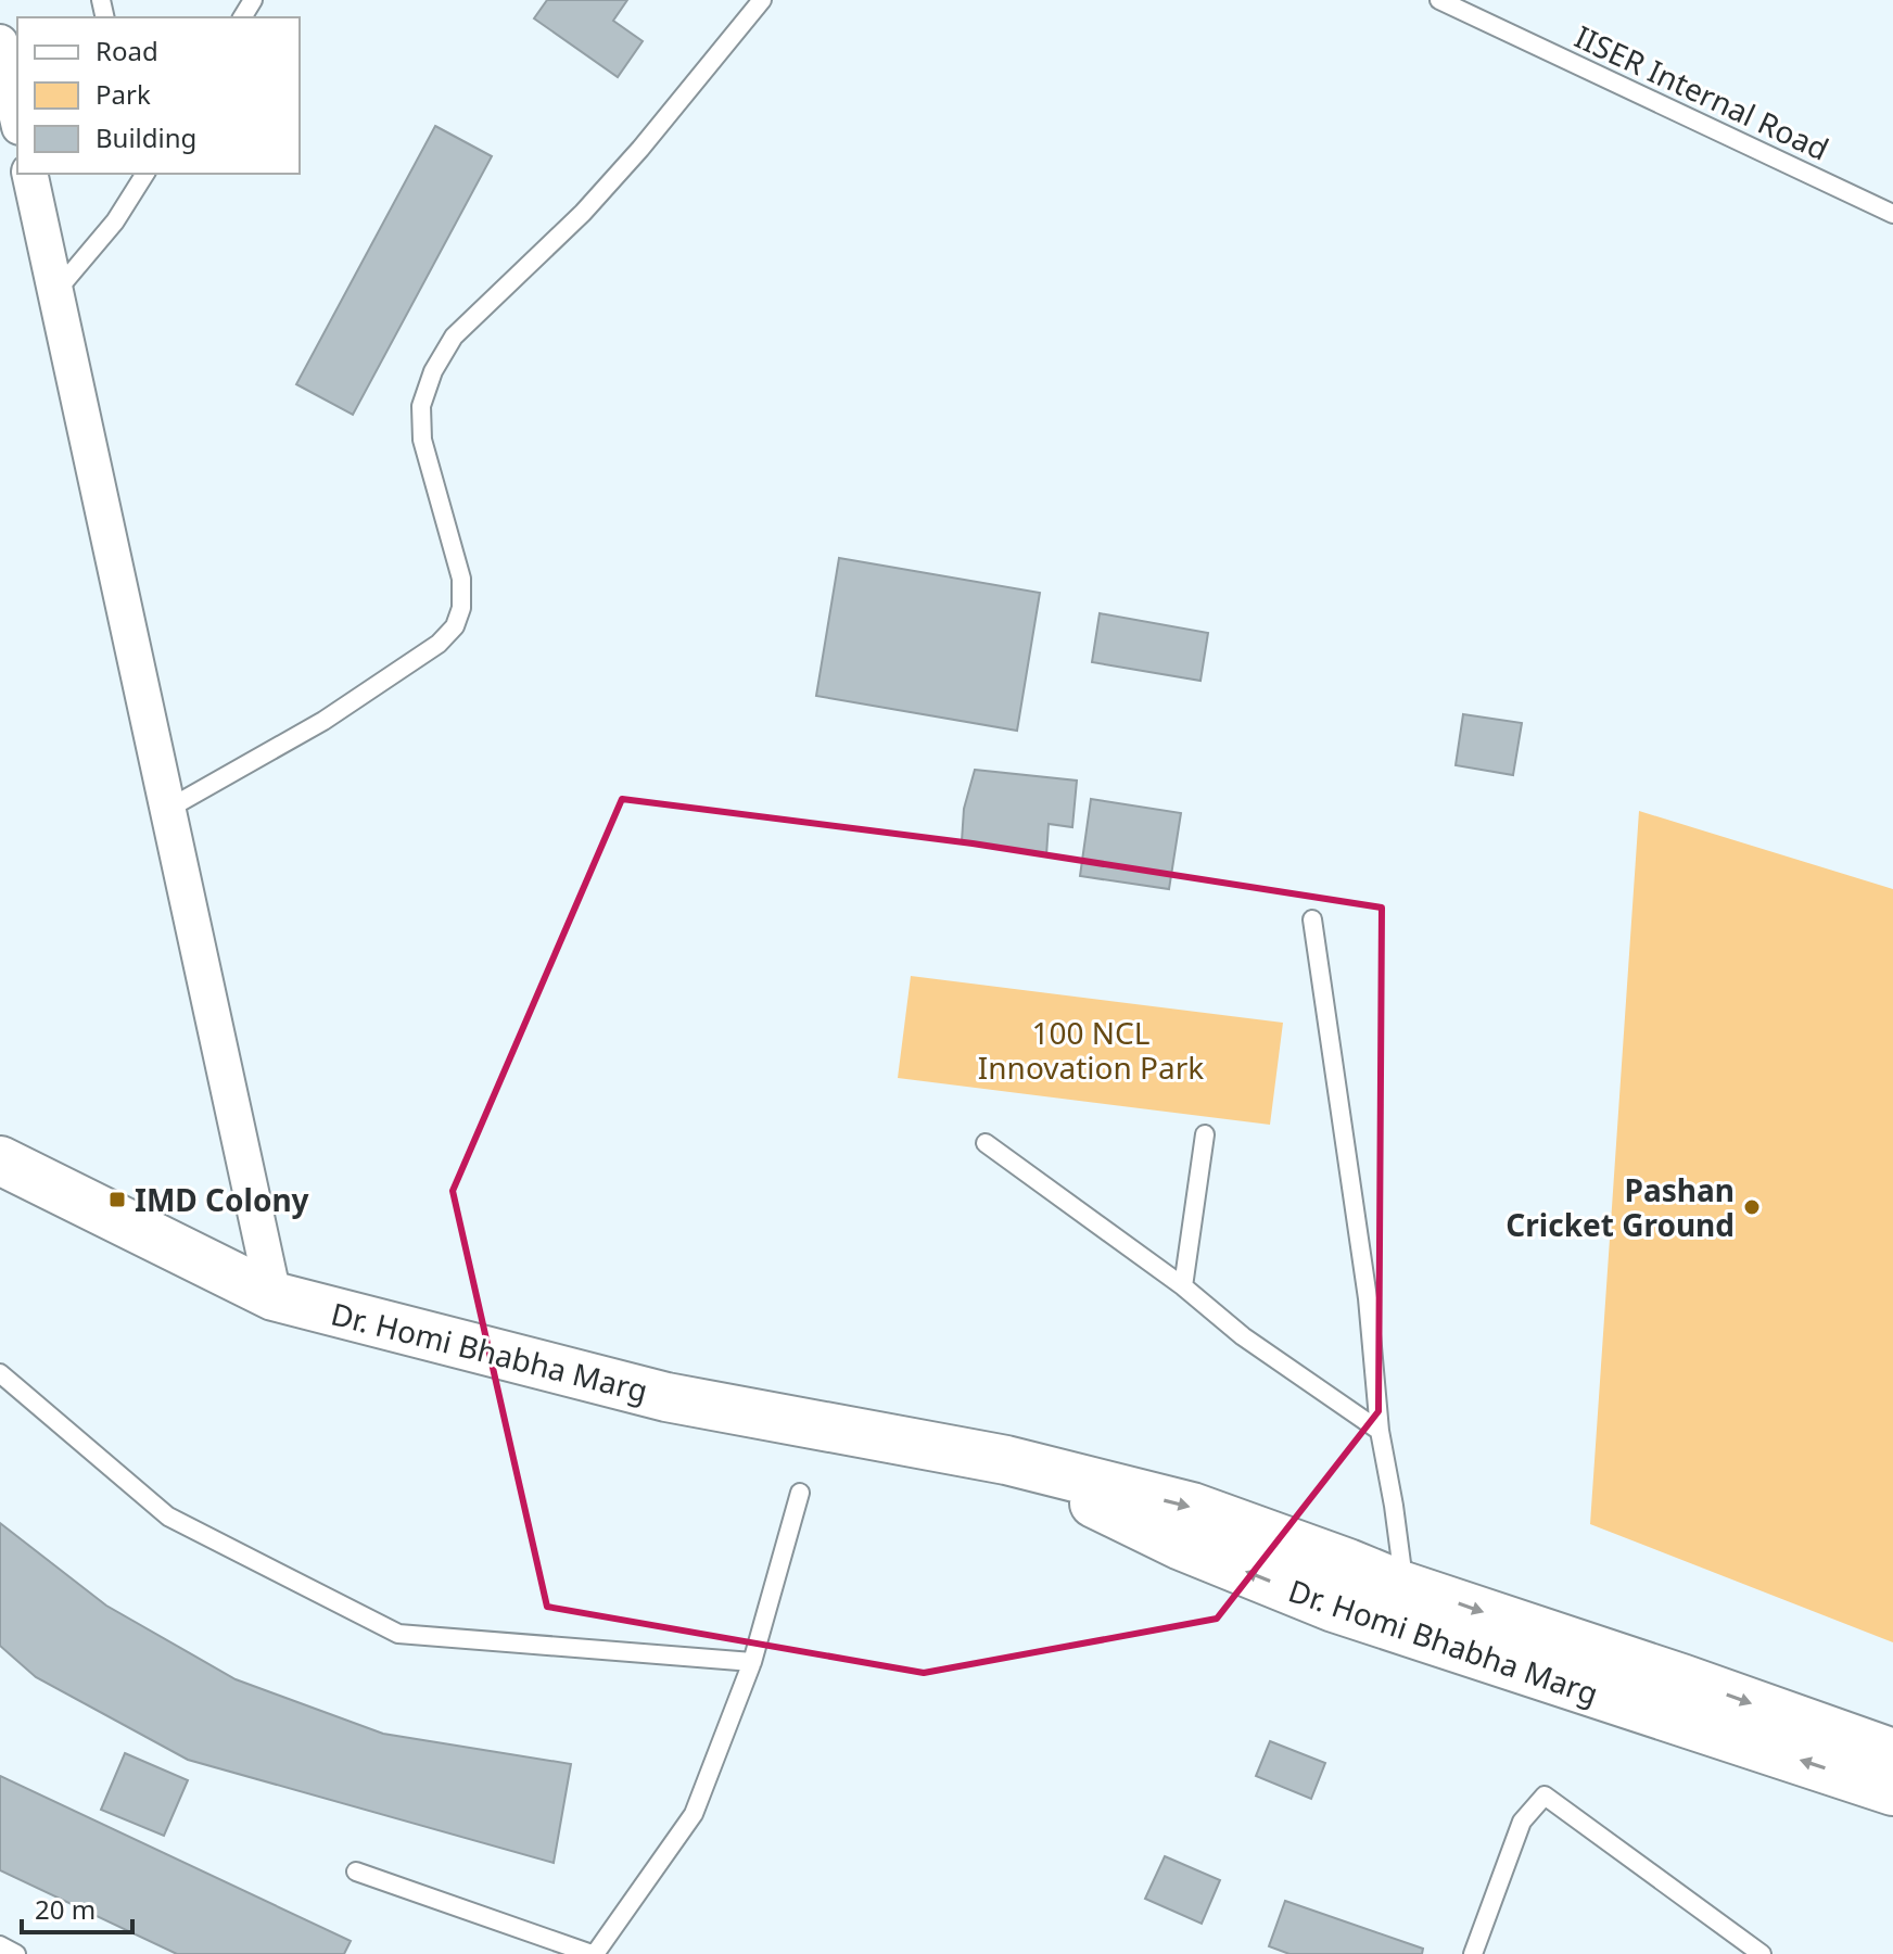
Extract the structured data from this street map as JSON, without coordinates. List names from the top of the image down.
{
  "streets": {
    "main road": ["Dr. Homi Bhabha Marg"],
    "lane": ["IISER Internal Road"]
  },
  "parks": ["100 NCL Innovation Park"],
  "places": {
    "transit": ["IMD Colony"],
    "other": ["Pashan Cricket Ground"]
  },
  "legend": ["Road", "Park", "Building"],
  "scale_bar": "20 m"
}
